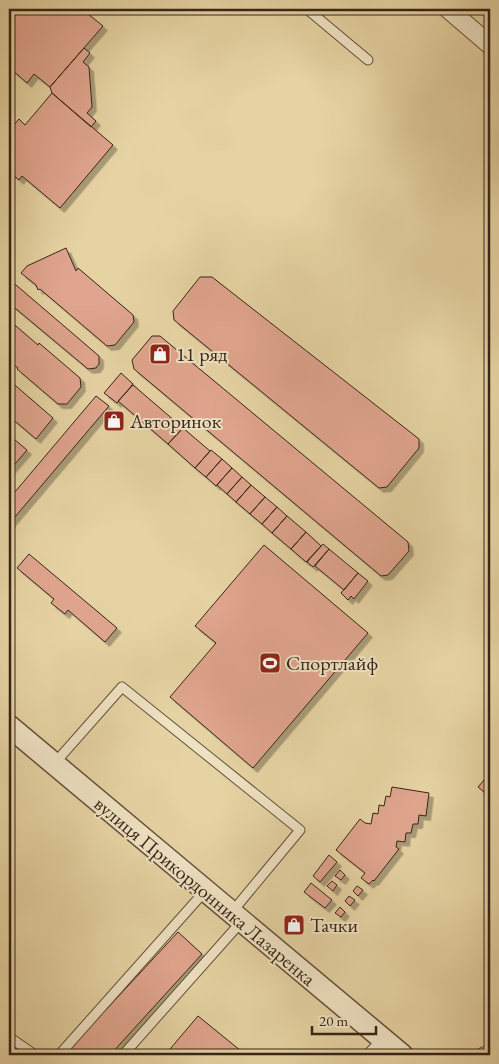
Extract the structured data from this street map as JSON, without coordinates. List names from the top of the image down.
{
  "streets": {
    "street": ["вулиця Прикордонника Лазаренка"]
  },
  "places": {
    "shop": ["11 ряд", "Авторинок", "Тачки"],
    "sports": ["Спортлайф"]
  },
  "scale_bar": "20 m"
}
